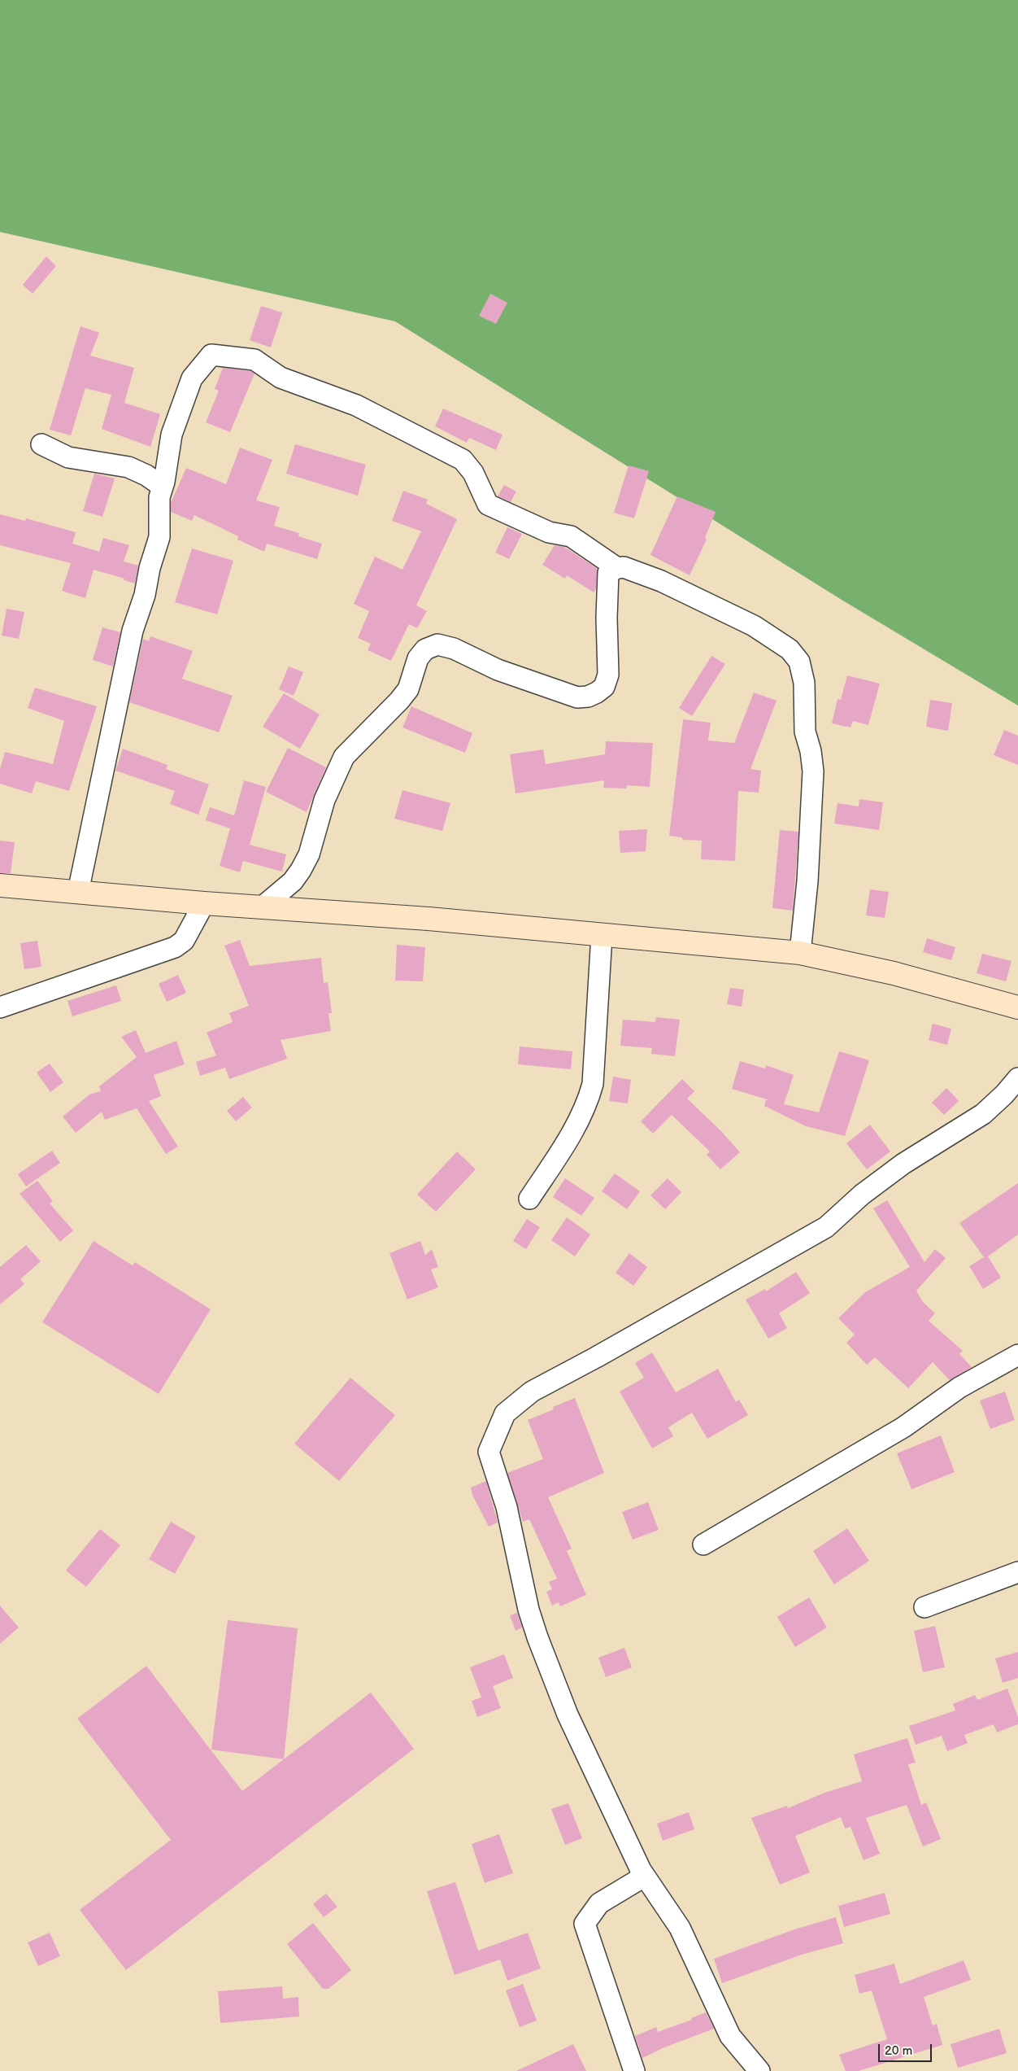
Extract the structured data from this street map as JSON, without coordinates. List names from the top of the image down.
{
  "scale_bar": "20 m"
}
